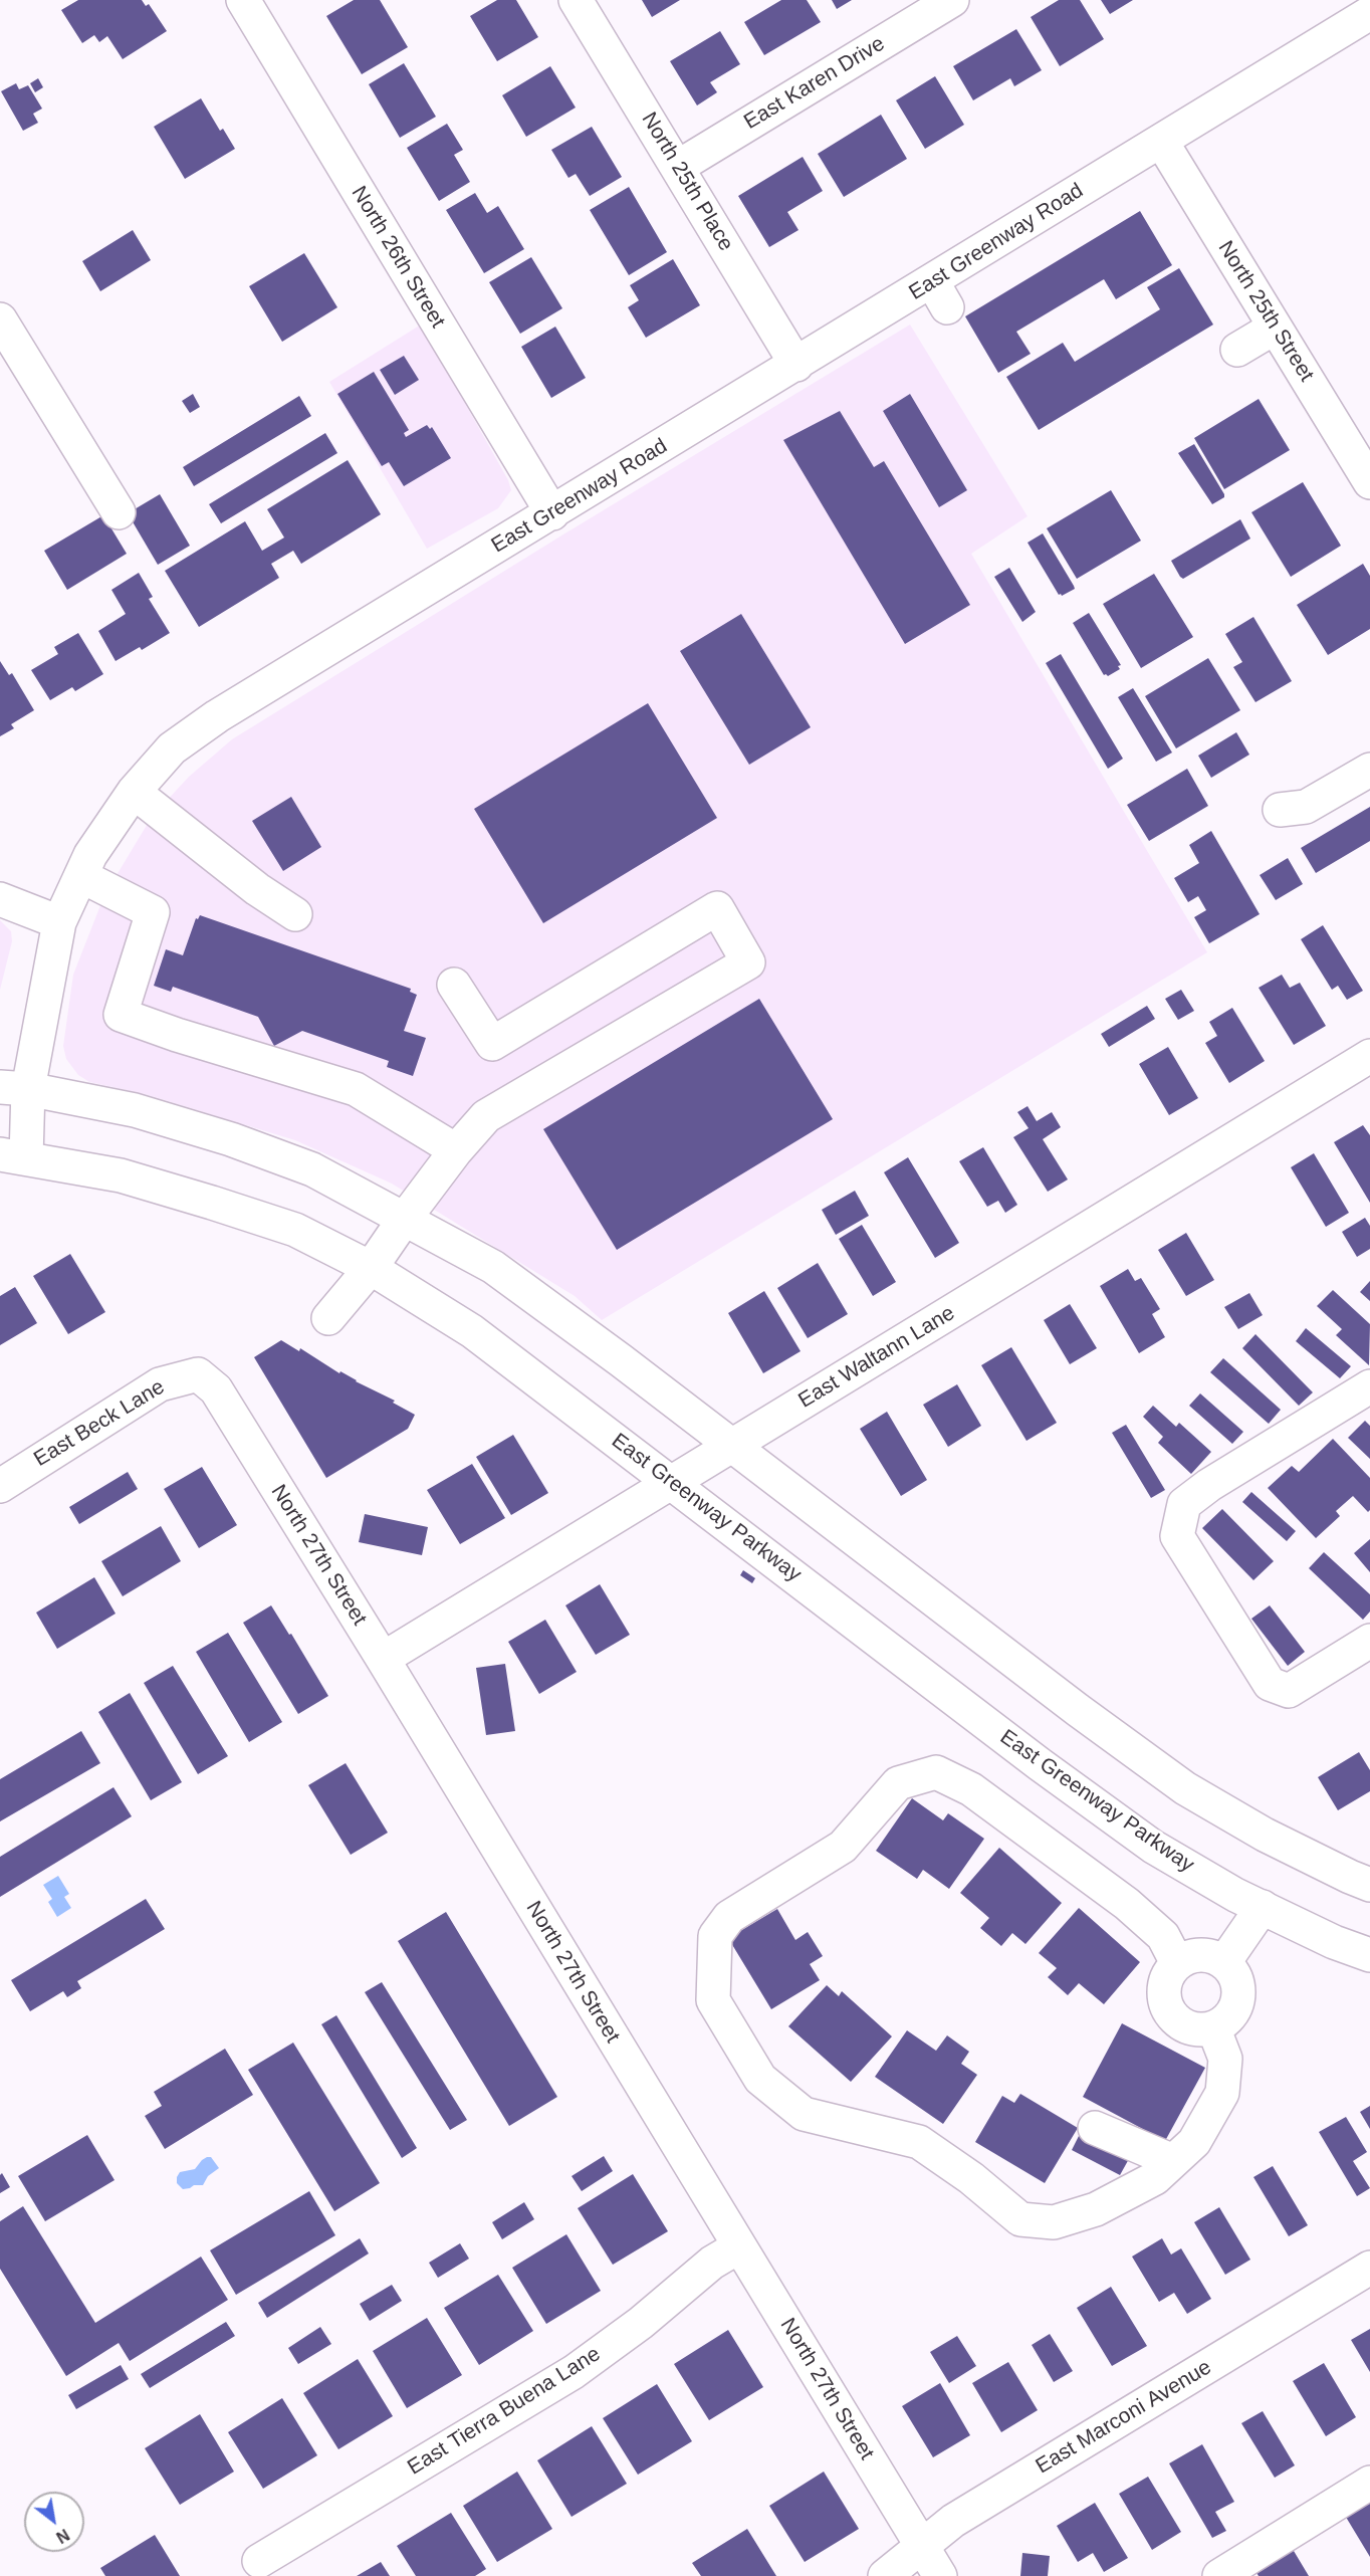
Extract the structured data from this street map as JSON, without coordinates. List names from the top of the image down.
{
  "streets": {
    "street": [
      "East Karen Drive",
      "North 25th Place",
      "East Greenway Road",
      "North 26th Street",
      "North 25th Street",
      "East Waltann Lane",
      "East Beck Lane",
      "East Greenway Parkway",
      "North 27th Street",
      "East Tierra Buena Lane",
      "East Marconi Avenue"
    ]
  },
  "crossings": [
    ["East Karen Drive", "North 25th Place"],
    ["North 25th Place", "East Greenway Road"],
    ["East Greenway Road", "North 26th Street"],
    ["East Greenway Road", "North 25th Street"],
    ["East Greenway Road", "East Greenway Parkway"],
    ["East Waltann Lane", "East Greenway Parkway"],
    ["East Waltann Lane", "North 27th Street"],
    ["East Beck Lane", "North 27th Street"],
    ["North 27th Street", "East Tierra Buena Lane"],
    ["North 27th Street", "East Marconi Avenue"]
  ],
  "north": "bottom right"
}
